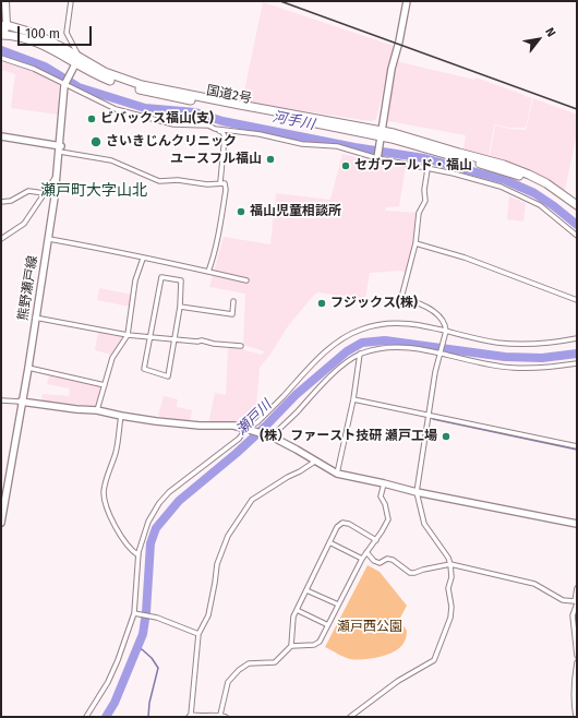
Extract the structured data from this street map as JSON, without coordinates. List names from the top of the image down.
{
  "streets": {
    "highway": ["国道2号"],
    "street": ["熊野瀬戸線"]
  },
  "crossings": [
    ["国道2号", "熊野瀬戸線"]
  ],
  "districts": ["瀬戸町大字山北"],
  "water": ["河手川", "瀬戸川"],
  "parks": ["瀬戸西公園"],
  "places": [
    "ビバックス福山(支)",
    "さいきじんクリニック",
    "ユースフル福山",
    "セガワールド・福山",
    "福山児童相談所",
    "フジックス(株)",
    "(株）ファースト技研 瀬戸工場"
  ],
  "scale_bar": "100 m",
  "north": "top right"
}
